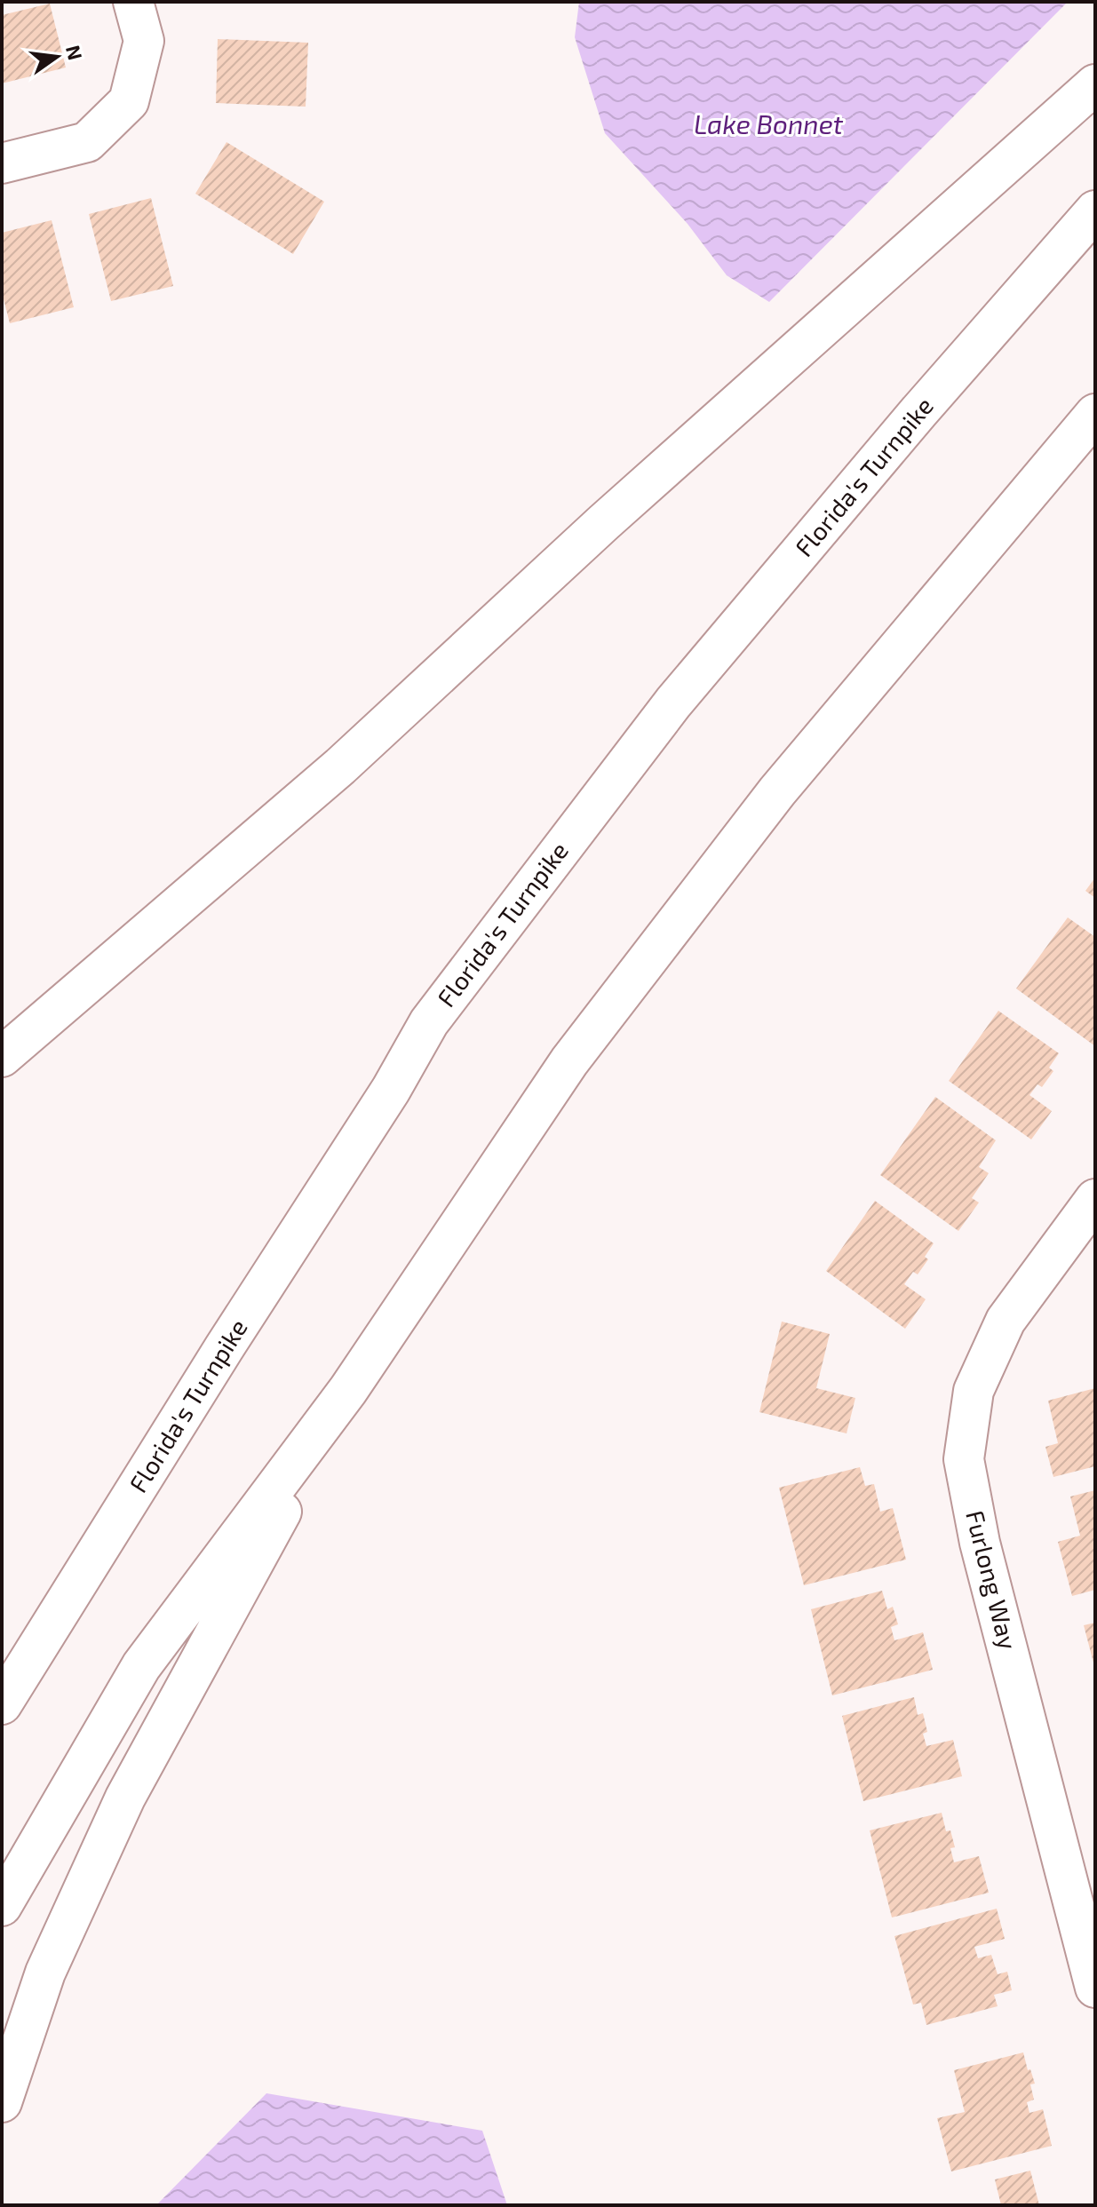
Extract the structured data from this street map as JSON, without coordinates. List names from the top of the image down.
{
  "streets": {
    "main road": ["Florida's Turnpike", "Furlong Way"]
  },
  "water": ["Lake Bonnet"],
  "north": "right"
}
